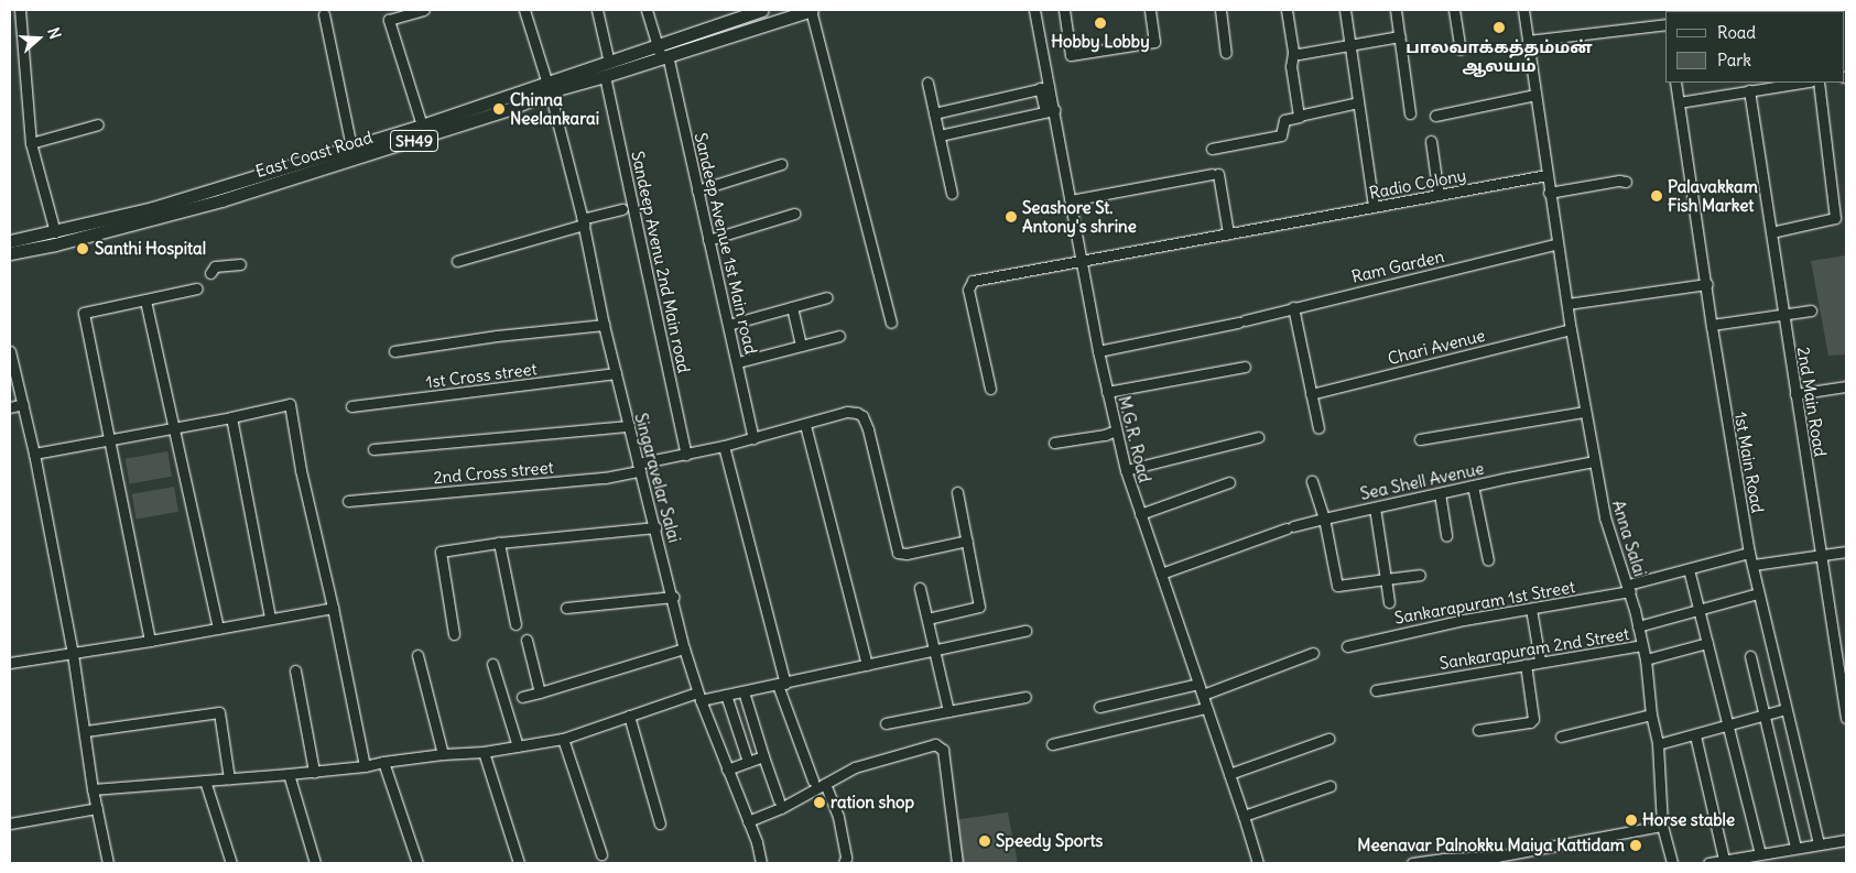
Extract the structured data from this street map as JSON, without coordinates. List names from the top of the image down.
{
  "streets": {
    "main road": ["SH49", "East Coast Road"],
    "street": [
      "Radio Colony",
      "Sandeep Avenue 1st Main road",
      "Sandeep Avenu 2nd Main road",
      "Ram Garden",
      "Chari Avenue",
      "1st Cross street",
      "2nd Main Road",
      "M.G.R. Road",
      "1st Main Road",
      "2nd Cross street",
      "Singaravelar Salai",
      "Sea Shell Avenue",
      "Anna Salai",
      "Sankarapuram 1st Street",
      "Sankarapuram 2nd Street"
    ]
  },
  "crossings": [
    ["East Coast Road", "Sandeep Avenue 1st Main road"],
    ["East Coast Road", "Sandeep Avenu 2nd Main road"],
    ["East Coast Road", "Singaravelar Salai"],
    ["Radio Colony", "M.G.R. Road"],
    ["Radio Colony", "Anna Salai"],
    ["Sandeep Avenue 1st Main road", "2nd Cross street"],
    ["Sandeep Avenu 2nd Main road", "2nd Cross street"],
    ["Ram Garden", "M.G.R. Road"],
    ["Ram Garden", "Anna Salai"],
    ["Chari Avenue", "Anna Salai"],
    ["1st Cross street", "Singaravelar Salai"],
    ["M.G.R. Road", "Sea Shell Avenue"],
    ["1st Main Road", "Sankarapuram 1st Street"],
    ["2nd Cross street", "Singaravelar Salai"],
    ["Sea Shell Avenue", "Anna Salai"],
    ["Anna Salai", "Sankarapuram 1st Street"],
    ["Anna Salai", "Sankarapuram 2nd Street"]
  ],
  "places": [
    "Hobby Lobby",
    "பாலவாக்கத்தம்மன் ஆலயம்",
    "Chinna Neelankarai",
    "Palavakkam Fish Market",
    "Seashore St. Antony's shrine",
    "Santhi Hospital",
    "ration shop",
    "Horse stable",
    "Speedy Sports",
    "Meenavar Palnokku Maiya Kattidam"
  ],
  "legend": ["Road", "Park"],
  "north": "right"
}
